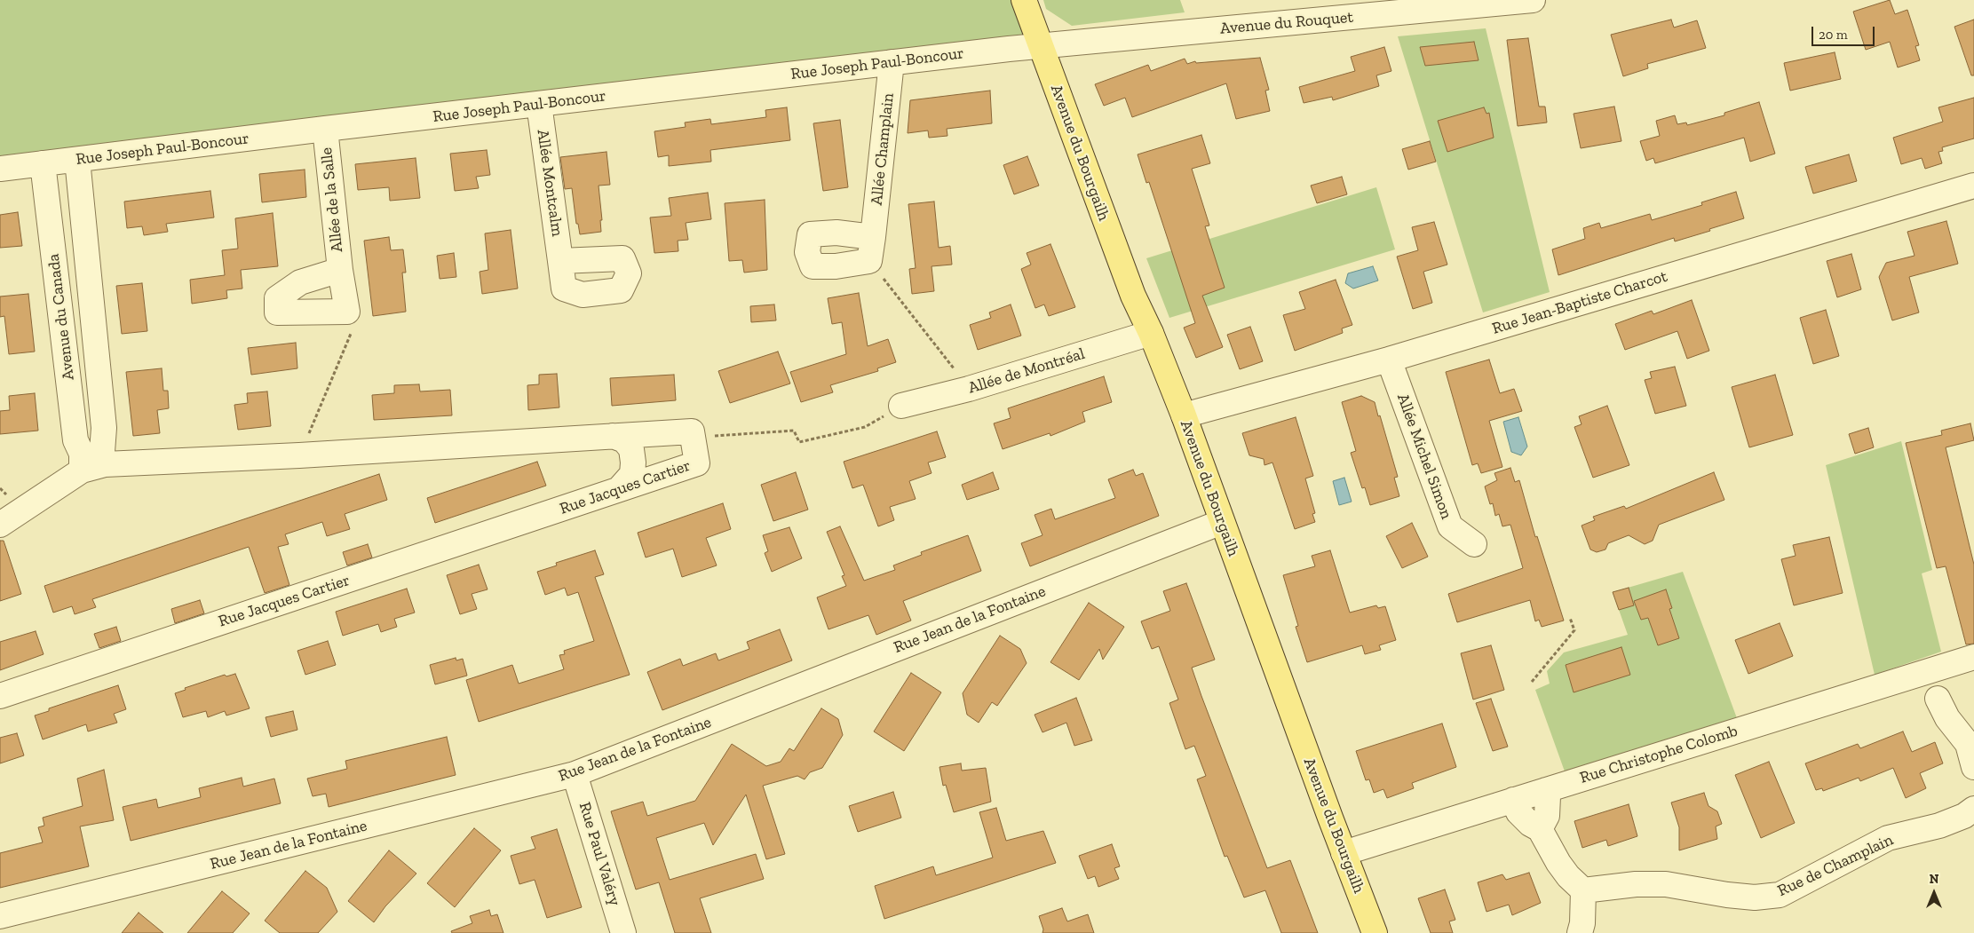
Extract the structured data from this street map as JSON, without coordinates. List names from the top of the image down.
{
  "streets": {
    "main road": ["Avenue du Bourgailh"],
    "street": [
      "Avenue du Rouquet",
      "Rue Joseph Paul-Boncour",
      "Allée Champlain",
      "Allée Montcalm",
      "Allée de la Salle",
      "Rue Jean-Baptiste Charcot",
      "Avenue du Canada",
      "Allée de Montréal",
      "Allée Michel Simon",
      "Rue Jacques Cartier",
      "Rue Jean de la Fontaine",
      "Rue Christophe Colomb",
      "Rue Paul Valéry",
      "Rue de Champlain"
    ]
  },
  "crossings": [
    ["Avenue du Rouquet", "Rue Joseph Paul-Boncour"],
    ["Avenue du Rouquet", "Avenue du Bourgailh"],
    ["Rue Joseph Paul-Boncour", "Allée Champlain"],
    ["Rue Joseph Paul-Boncour", "Avenue du Bourgailh"],
    ["Rue Joseph Paul-Boncour", "Allée Montcalm"],
    ["Rue Joseph Paul-Boncour", "Allée de la Salle"],
    ["Rue Joseph Paul-Boncour", "Avenue du Canada"],
    ["Avenue du Bourgailh", "Rue Jean-Baptiste Charcot"],
    ["Avenue du Bourgailh", "Allée de Montréal"],
    ["Avenue du Bourgailh", "Rue Jean de la Fontaine"],
    ["Avenue du Bourgailh", "Rue Christophe Colomb"],
    ["Rue Jean-Baptiste Charcot", "Allée Michel Simon"],
    ["Avenue du Canada", "Rue Jacques Cartier"],
    ["Rue Jean de la Fontaine", "Rue Paul Valéry"]
  ],
  "scale_bar": "20 m",
  "north": "top"
}
